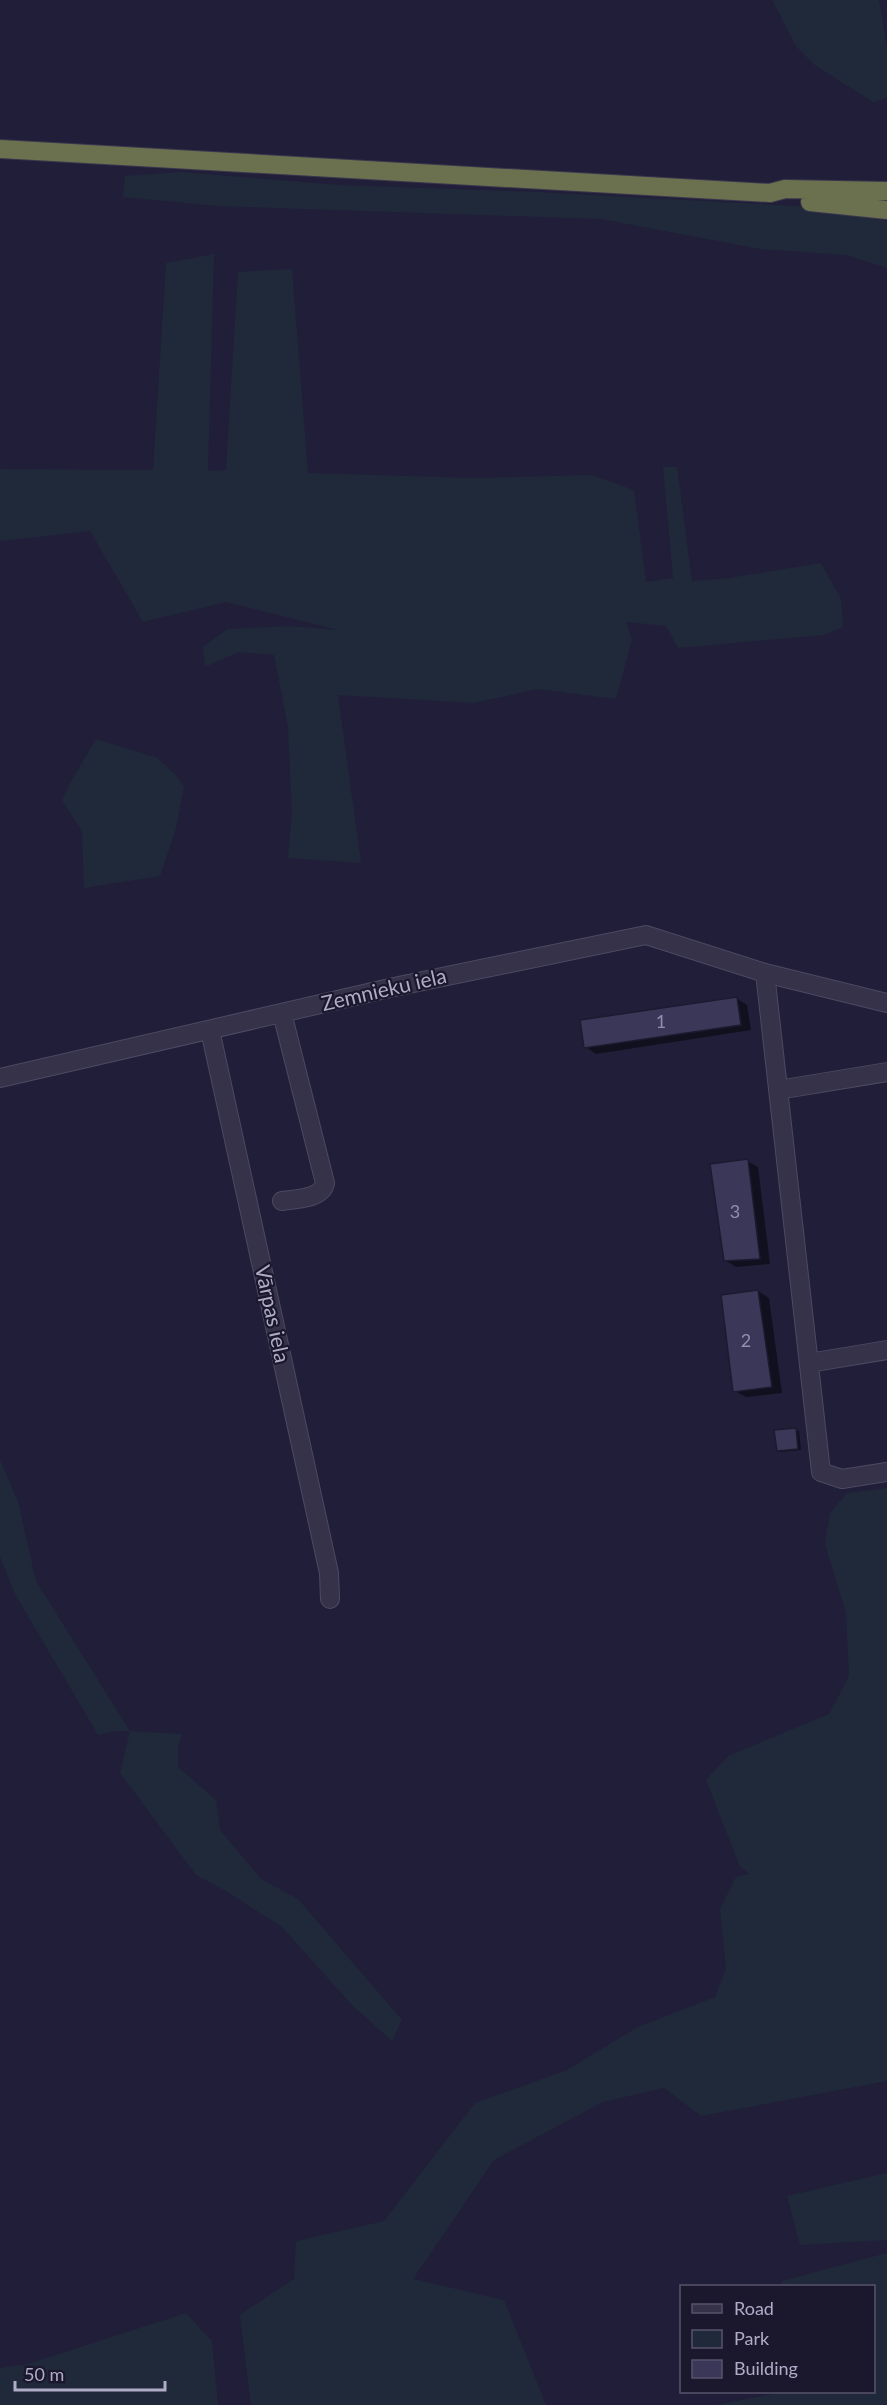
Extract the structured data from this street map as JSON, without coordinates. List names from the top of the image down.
{
  "streets": {
    "street": ["Zemnieku iela", "Vārpas iela"]
  },
  "crossings": [
    ["Zemnieku iela", "Vārpas iela"]
  ],
  "house_numbers": ["1", "3", "2"],
  "legend": ["Road", "Park", "Building"],
  "scale_bar": "50 m"
}
